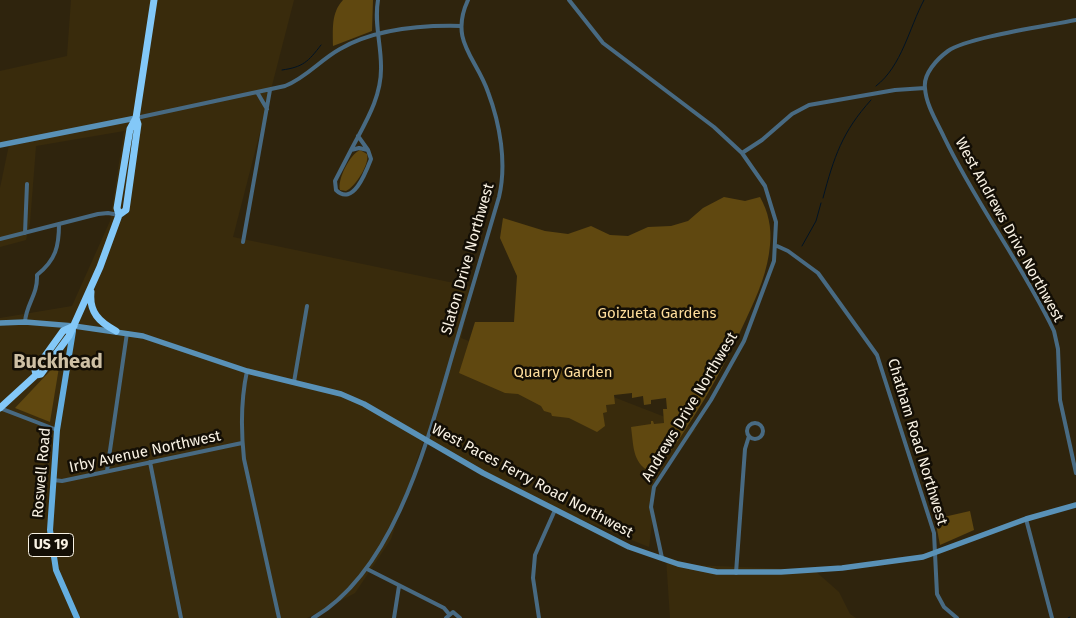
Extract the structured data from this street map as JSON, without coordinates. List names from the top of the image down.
{
  "streets": {
    "highway": ["US 19"],
    "main road": ["Roswell Road", "West Paces Ferry Road Northwest"],
    "street": [
      "West Andrews Drive Northwest",
      "Slaton Drive Northwest",
      "Andrews Drive Northwest",
      "Chatham Road Northwest",
      "Irby Avenue Northwest"
    ]
  },
  "crossings": [
    ["Slaton Drive Northwest", "West Paces Ferry Road Northwest"],
    ["Andrews Drive Northwest", "Chatham Road Northwest"],
    ["Andrews Drive Northwest", "West Paces Ferry Road Northwest"],
    ["Chatham Road Northwest", "West Paces Ferry Road Northwest"],
    ["Irby Avenue Northwest", "Roswell Road"],
    ["Roswell Road", "West Paces Ferry Road Northwest"],
    ["Roswell Road", "US 19"],
    ["West Paces Ferry Road Northwest", "US 19"]
  ],
  "districts": ["Buckhead"],
  "parks": ["Goizueta Gardens", "Quarry Garden"]
}
